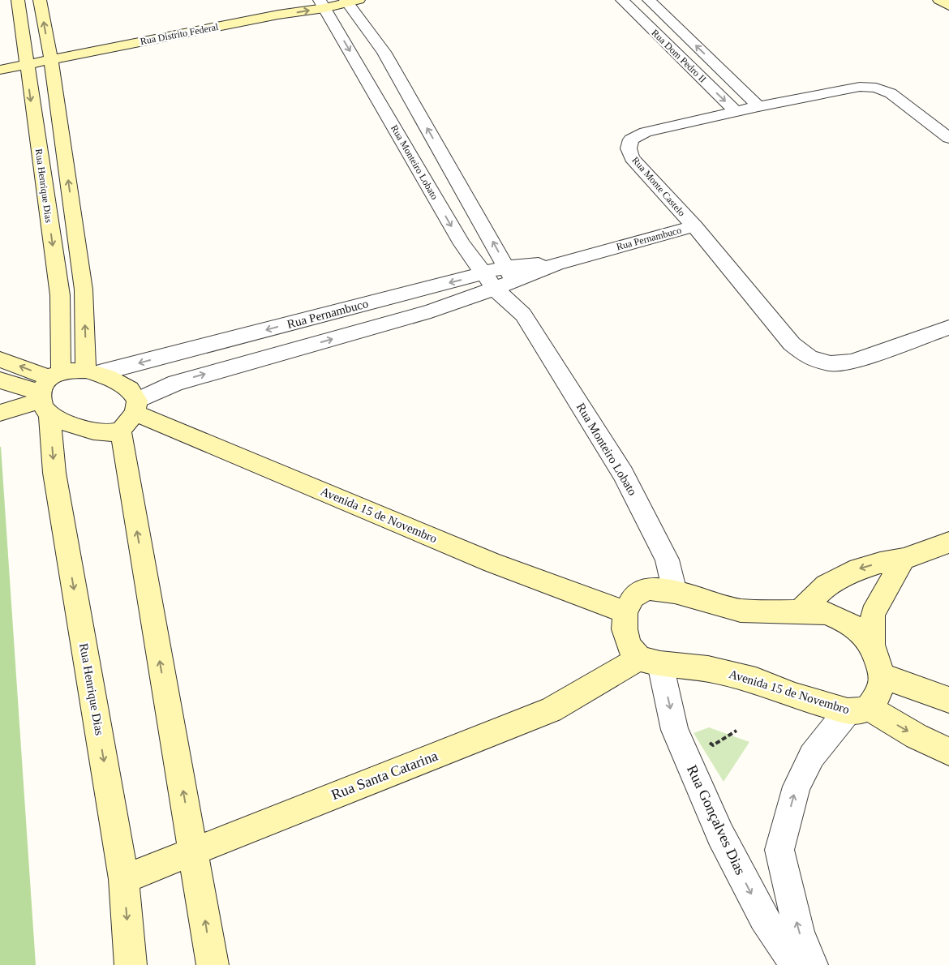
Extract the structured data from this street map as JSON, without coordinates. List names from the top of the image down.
{
  "streets": {
    "street": [
      "Rua Distrito Federal",
      "Rua Dom Pedro II",
      "Rua Monteiro Lobato",
      "Rua Henrique Dias",
      "Rua Monte Castelo",
      "Rua Pernambuco",
      "Avenida 15 de Novembro",
      "Rua Santa Catarina",
      "Rua Gonçalves Dias"
    ]
  },
  "crossings": [
    ["Rua Distrito Federal", "Rua Monteiro Lobato"],
    ["Rua Distrito Federal", "Rua Henrique Dias"],
    ["Rua Dom Pedro II", "Rua Monte Castelo"],
    ["Rua Monteiro Lobato", "Rua Pernambuco"],
    ["Rua Henrique Dias", "Avenida 15 de Novembro"],
    ["Rua Henrique Dias", "Rua Santa Catarina"],
    ["Rua Monte Castelo", "Rua Pernambuco"],
    ["Rua Pernambuco", "Avenida 15 de Novembro"],
    ["Avenida 15 de Novembro", "Rua Santa Catarina"],
    ["Avenida 15 de Novembro", "Rua Gonçalves Dias"],
    ["Rua Santa Catarina", "Rua Gonçalves Dias"]
  ],
  "one_way": ["Rua Gonçalves Dias"]
}
